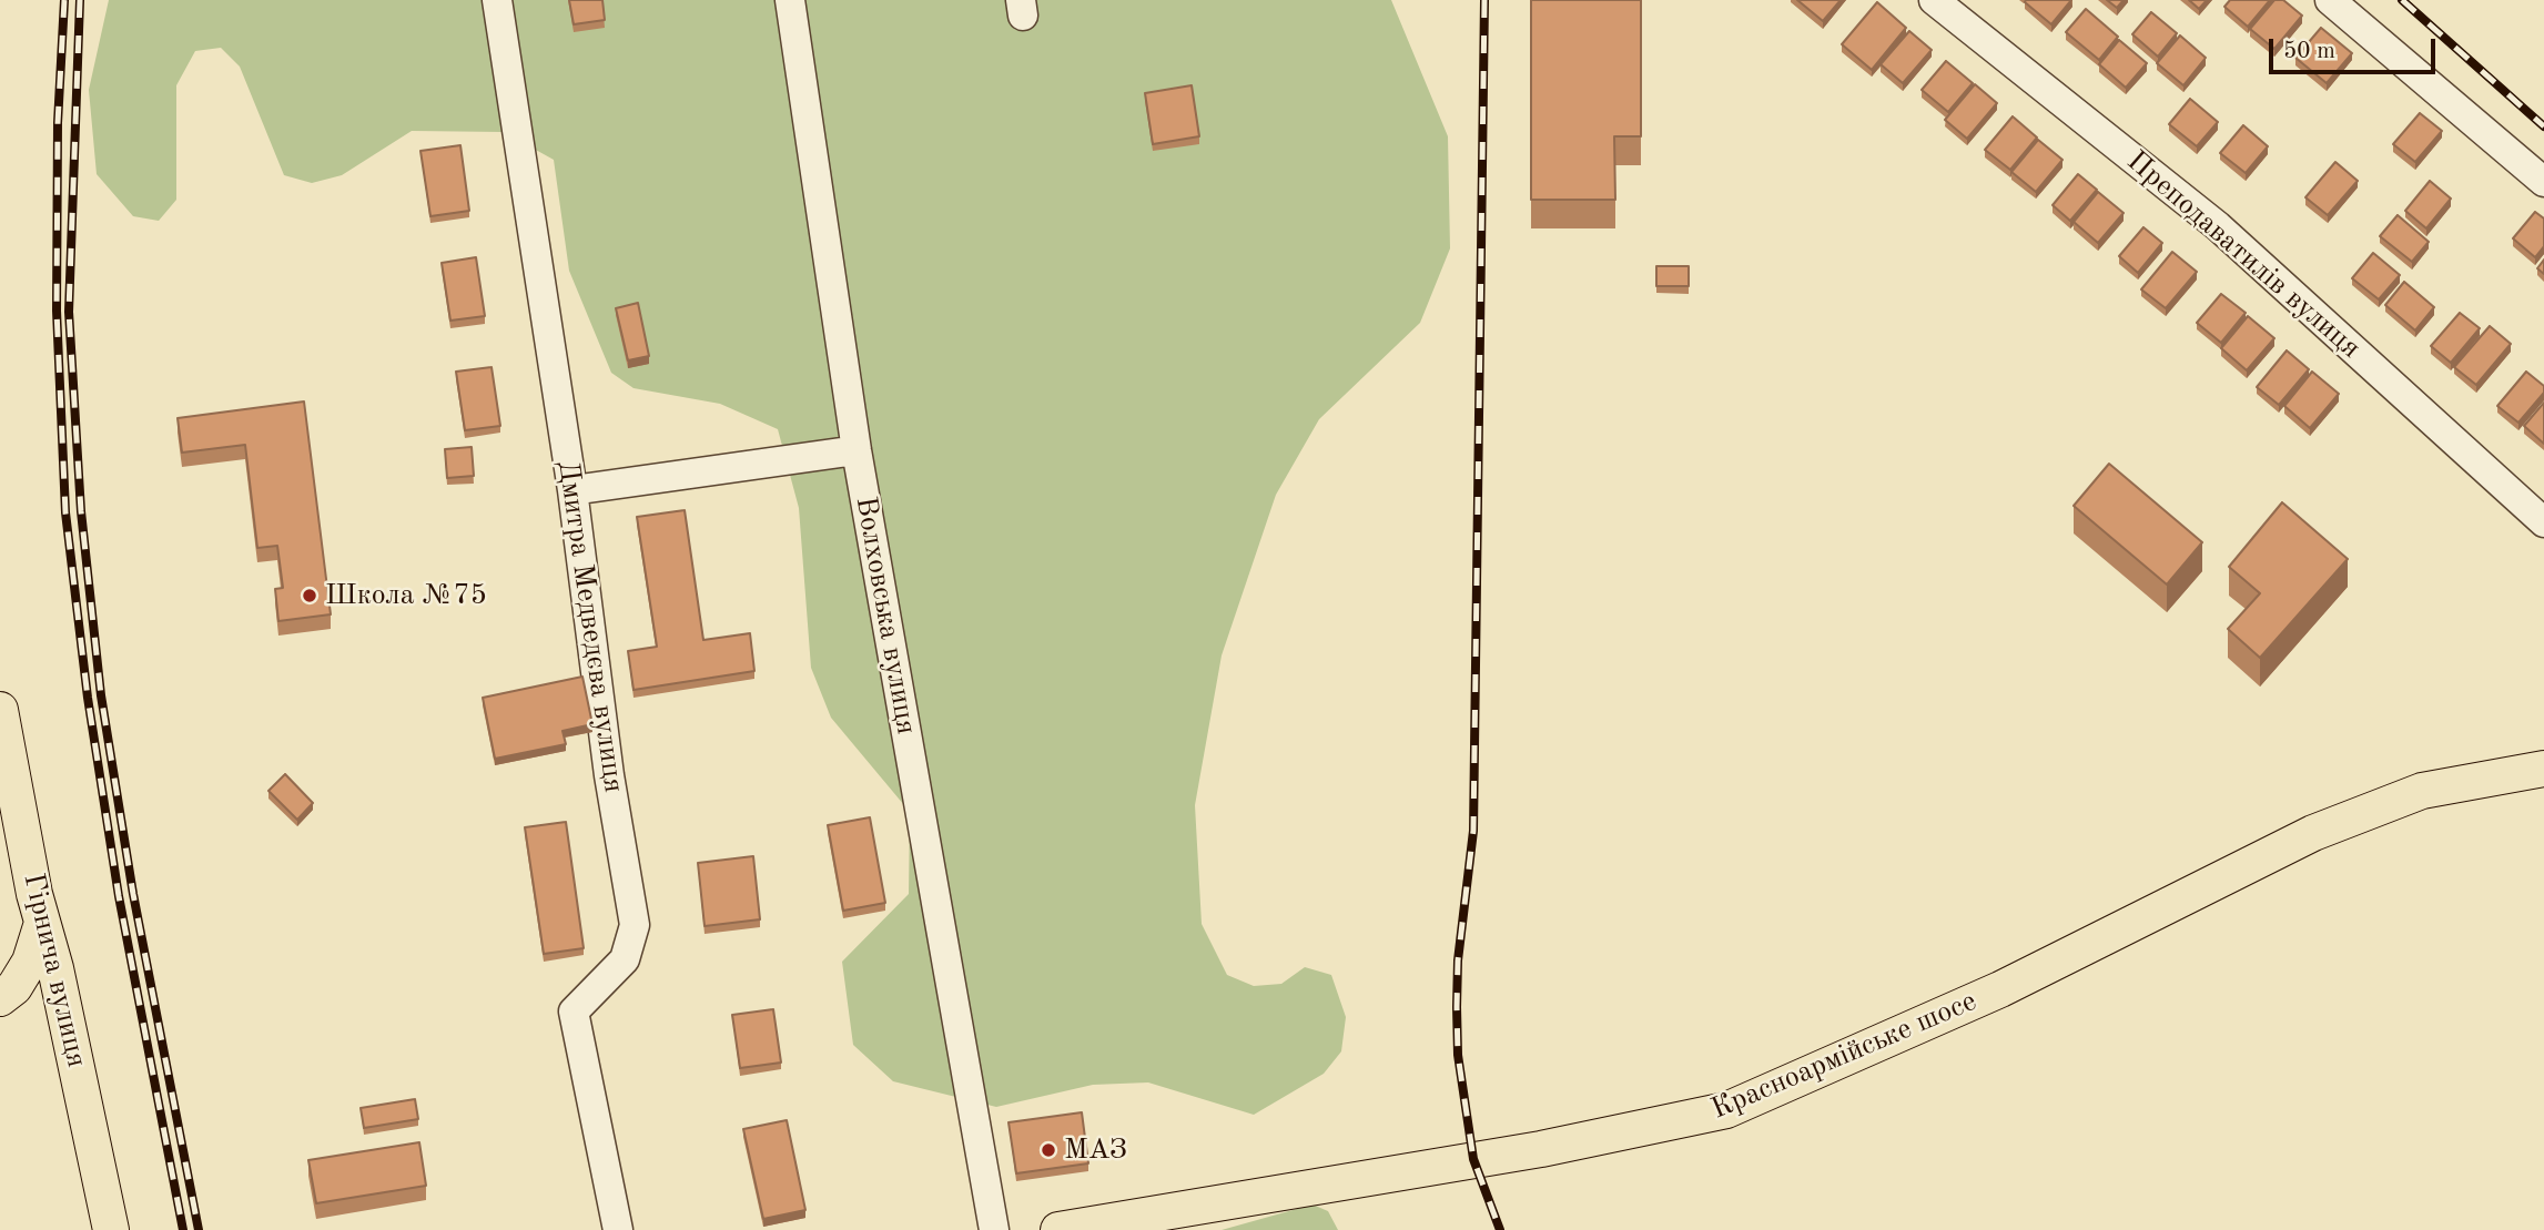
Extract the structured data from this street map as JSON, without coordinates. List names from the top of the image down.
{
  "streets": {
    "main road": ["Гірнича вулиця", "Красноармійське шосе"],
    "street": ["Преподаватилів вулиця", "Волховська вулиця", "Дмитра Медведєва вулиця"]
  },
  "places": ["Школа №75", "МАЗ"],
  "scale_bar": "50 m"
}
